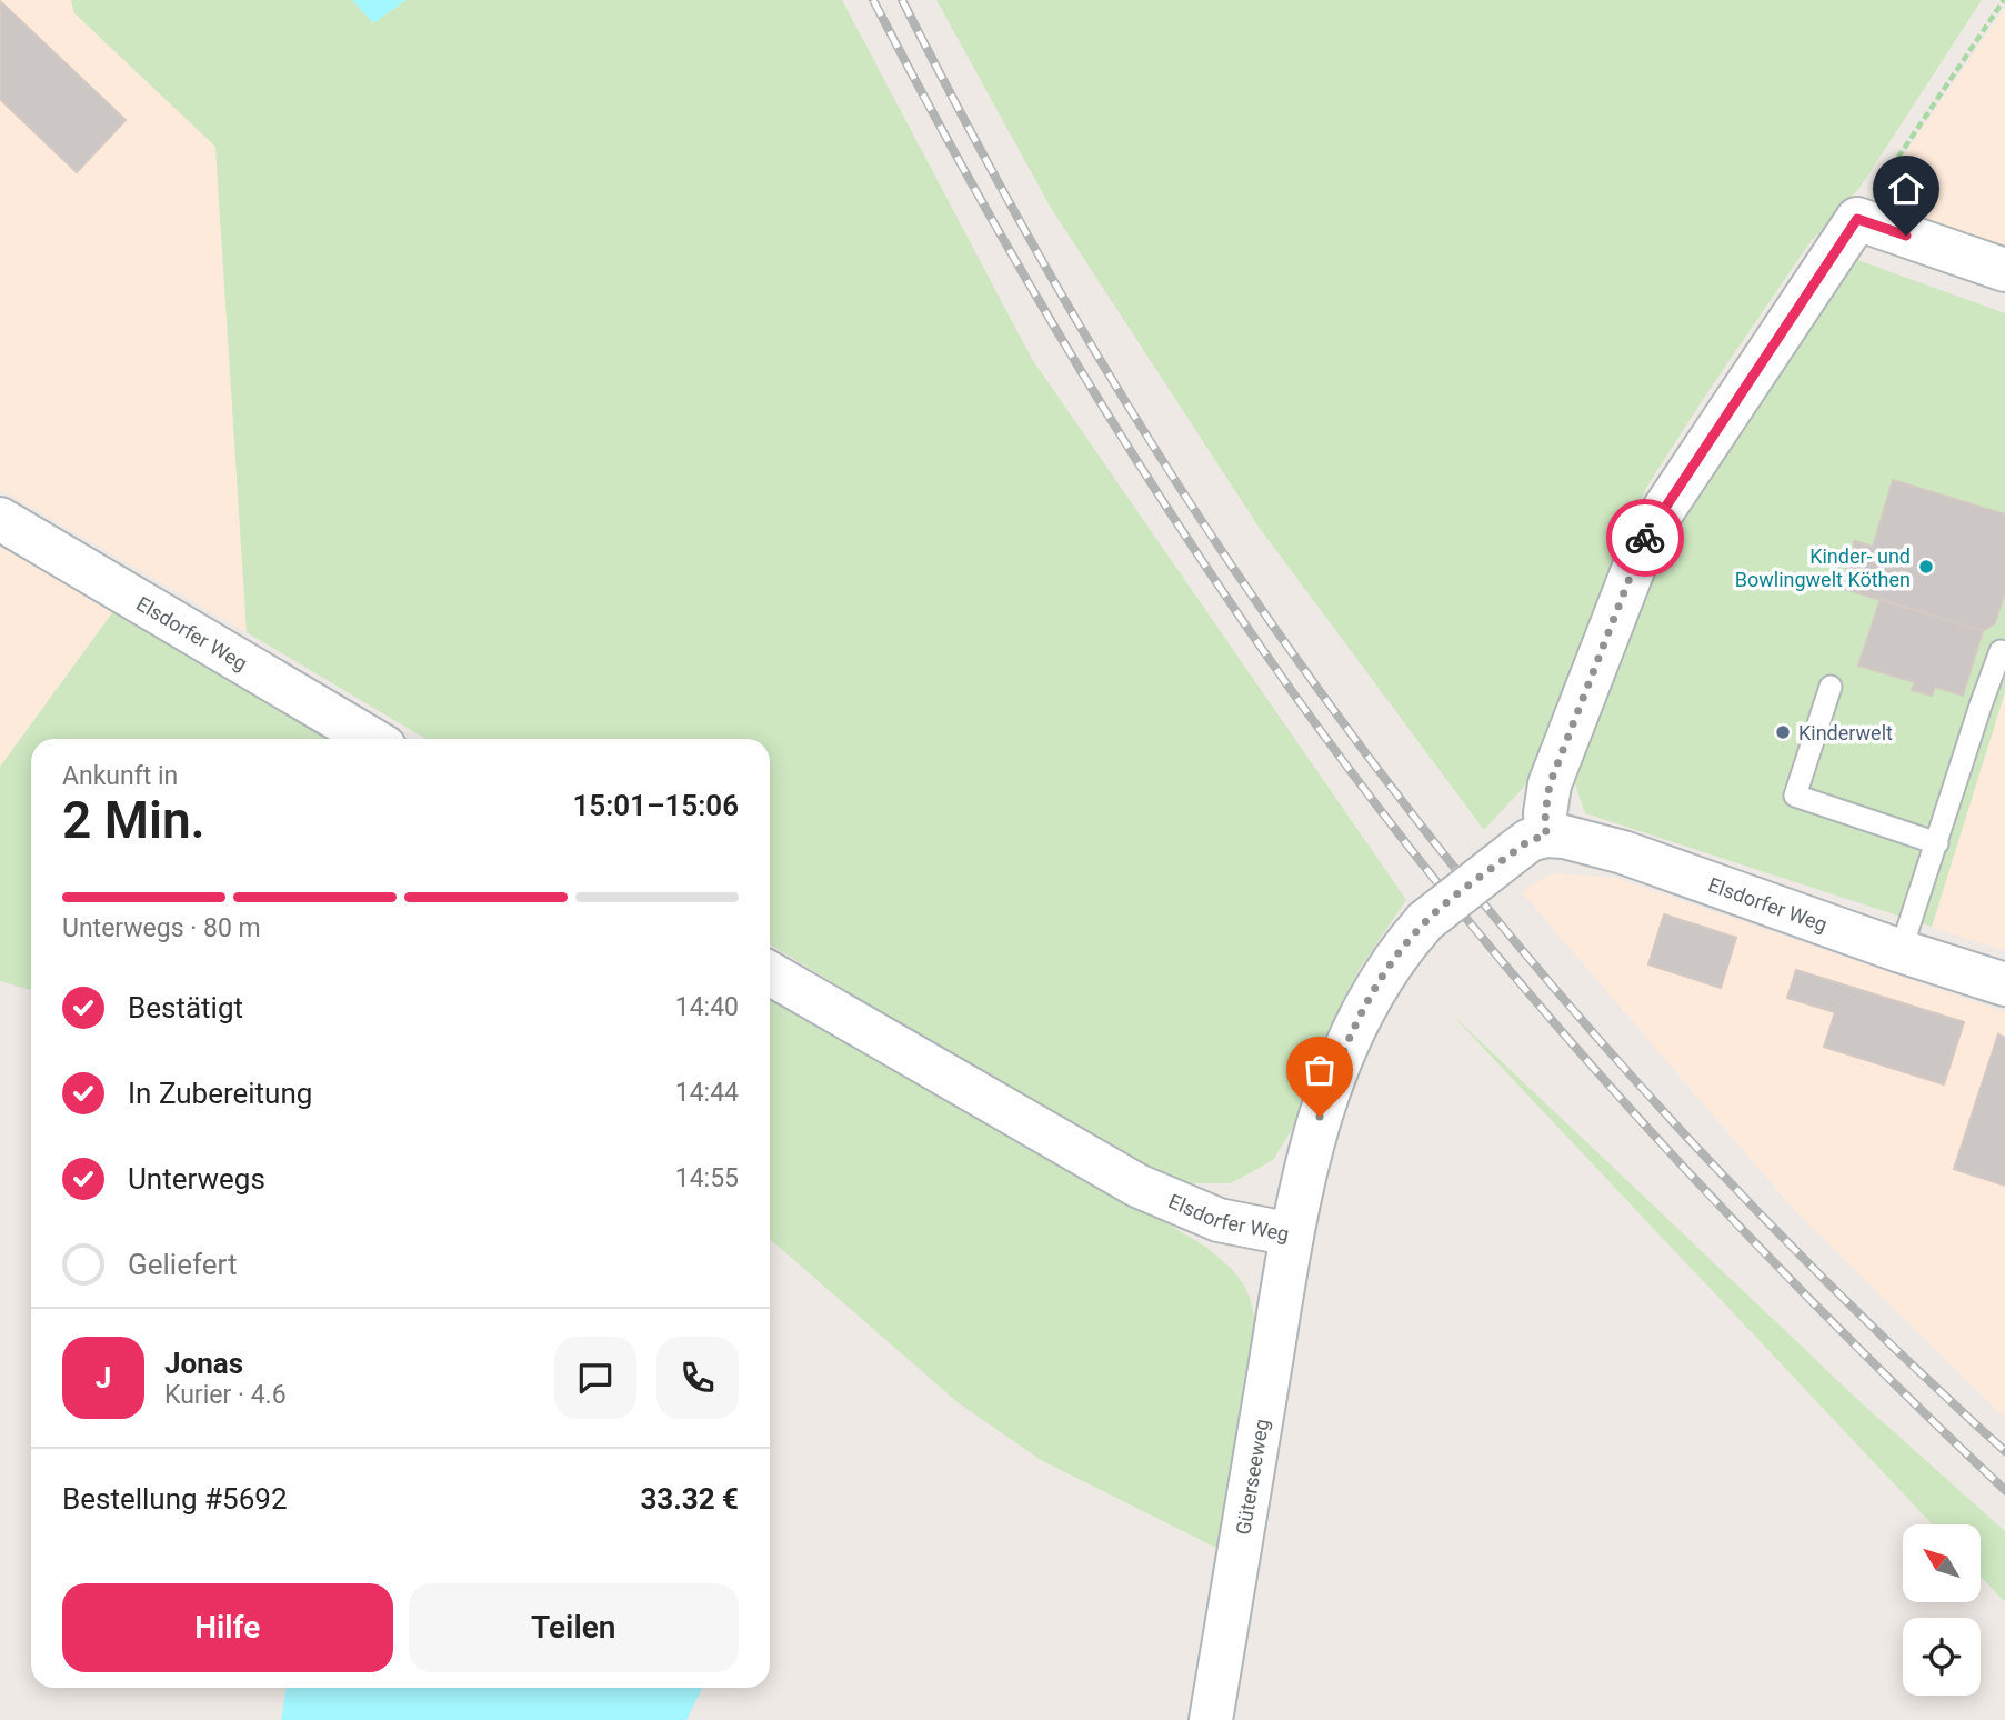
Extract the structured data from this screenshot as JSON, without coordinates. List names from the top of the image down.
{
  "streets": {
    "street": ["Elsdorfer Weg", "Güterseeweg"]
  },
  "crossings": [
    ["Elsdorfer Weg", "Güterseeweg"]
  ],
  "places": ["Kinder- und Bowlingwelt Köthen", "Kinderwelt"],
  "north": "top left",
  "page": {
    "heading": ["2 Min.", "Ankunft in", "15:01–15:06"],
    "panel": [
      "Jonas",
      "Kurier · 4.6",
      "Bestellung #5692",
      "33.32 €"
    ],
    "bar": "Unterwegs · 80 m",
    "list": [
      ["Bestätigt", "14:40"],
      ["In Zubereitung", "14:44"],
      ["Unterwegs", "14:55"],
      "Geliefert"
    ],
    "round": "J",
    "buttons": ["Hilfe", "Teilen"]
  }
}
